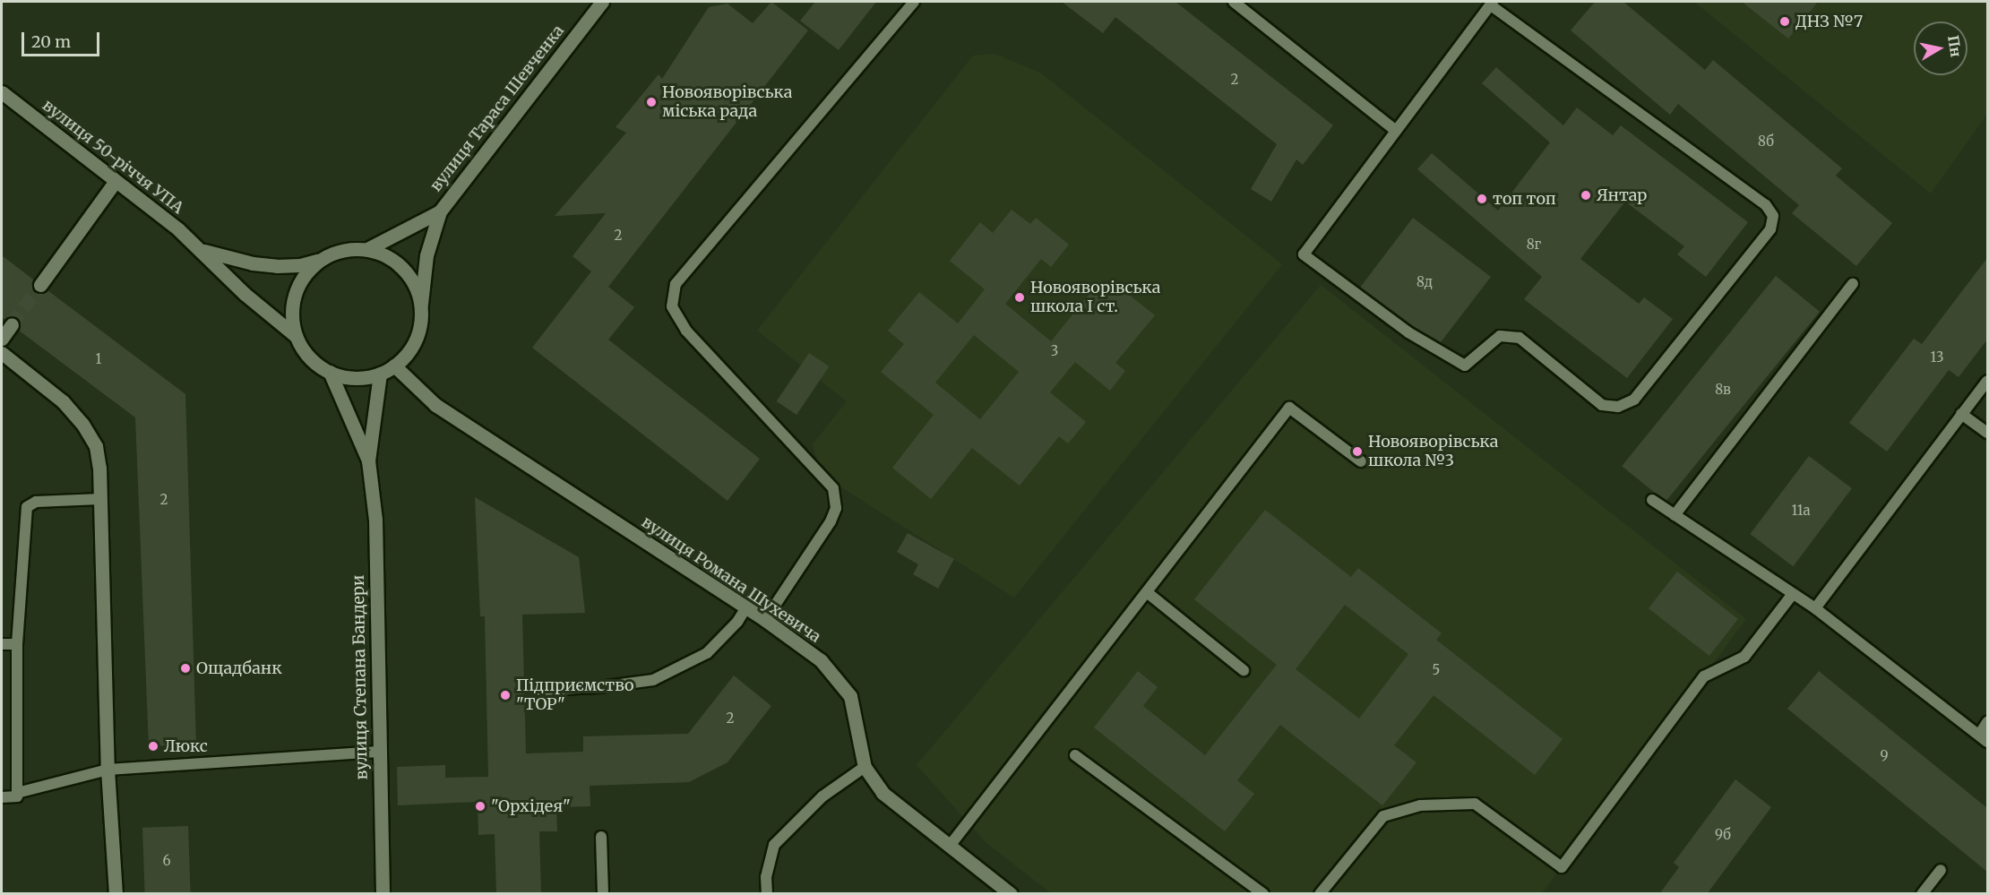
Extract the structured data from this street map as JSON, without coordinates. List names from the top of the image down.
{
  "streets": {
    "street": [
      "вулиця Тараса Шевченка",
      "вулиця 50-річчя УПА",
      "вулиця Романа Шухевича",
      "вулиця Степана Бандери"
    ]
  },
  "crossings": [
    ["вулиця Тараса Шевченка", "вулиця 50-річчя УПА"],
    ["вулиця Тараса Шевченка", "вулиця Романа Шухевича"],
    ["вулиця Тараса Шевченка", "вулиця Степана Бандери"],
    ["вулиця 50-річчя УПА", "вулиця Романа Шухевича"],
    ["вулиця 50-річчя УПА", "вулиця Степана Бандери"],
    ["вулиця Романа Шухевича", "вулиця Степана Бандери"]
  ],
  "places": [
    "ДНЗ №7",
    "Новояворівська міська рада",
    "Янтар",
    "топ топ",
    "Новояворівська школа І ст.",
    "Новояворівська школа №3",
    "Ощадбанк",
    "Підприємство \"ТОР\"",
    "Люкс",
    "\"Орхідея\""
  ],
  "house_numbers": [
    "2",
    "8б",
    "2",
    "8г",
    "8д",
    "3",
    "13",
    "1",
    "8в",
    "2",
    "11а",
    "5",
    "2",
    "9",
    "9б",
    "6"
  ],
  "scale_bar": "20 m",
  "north": "right"
}
